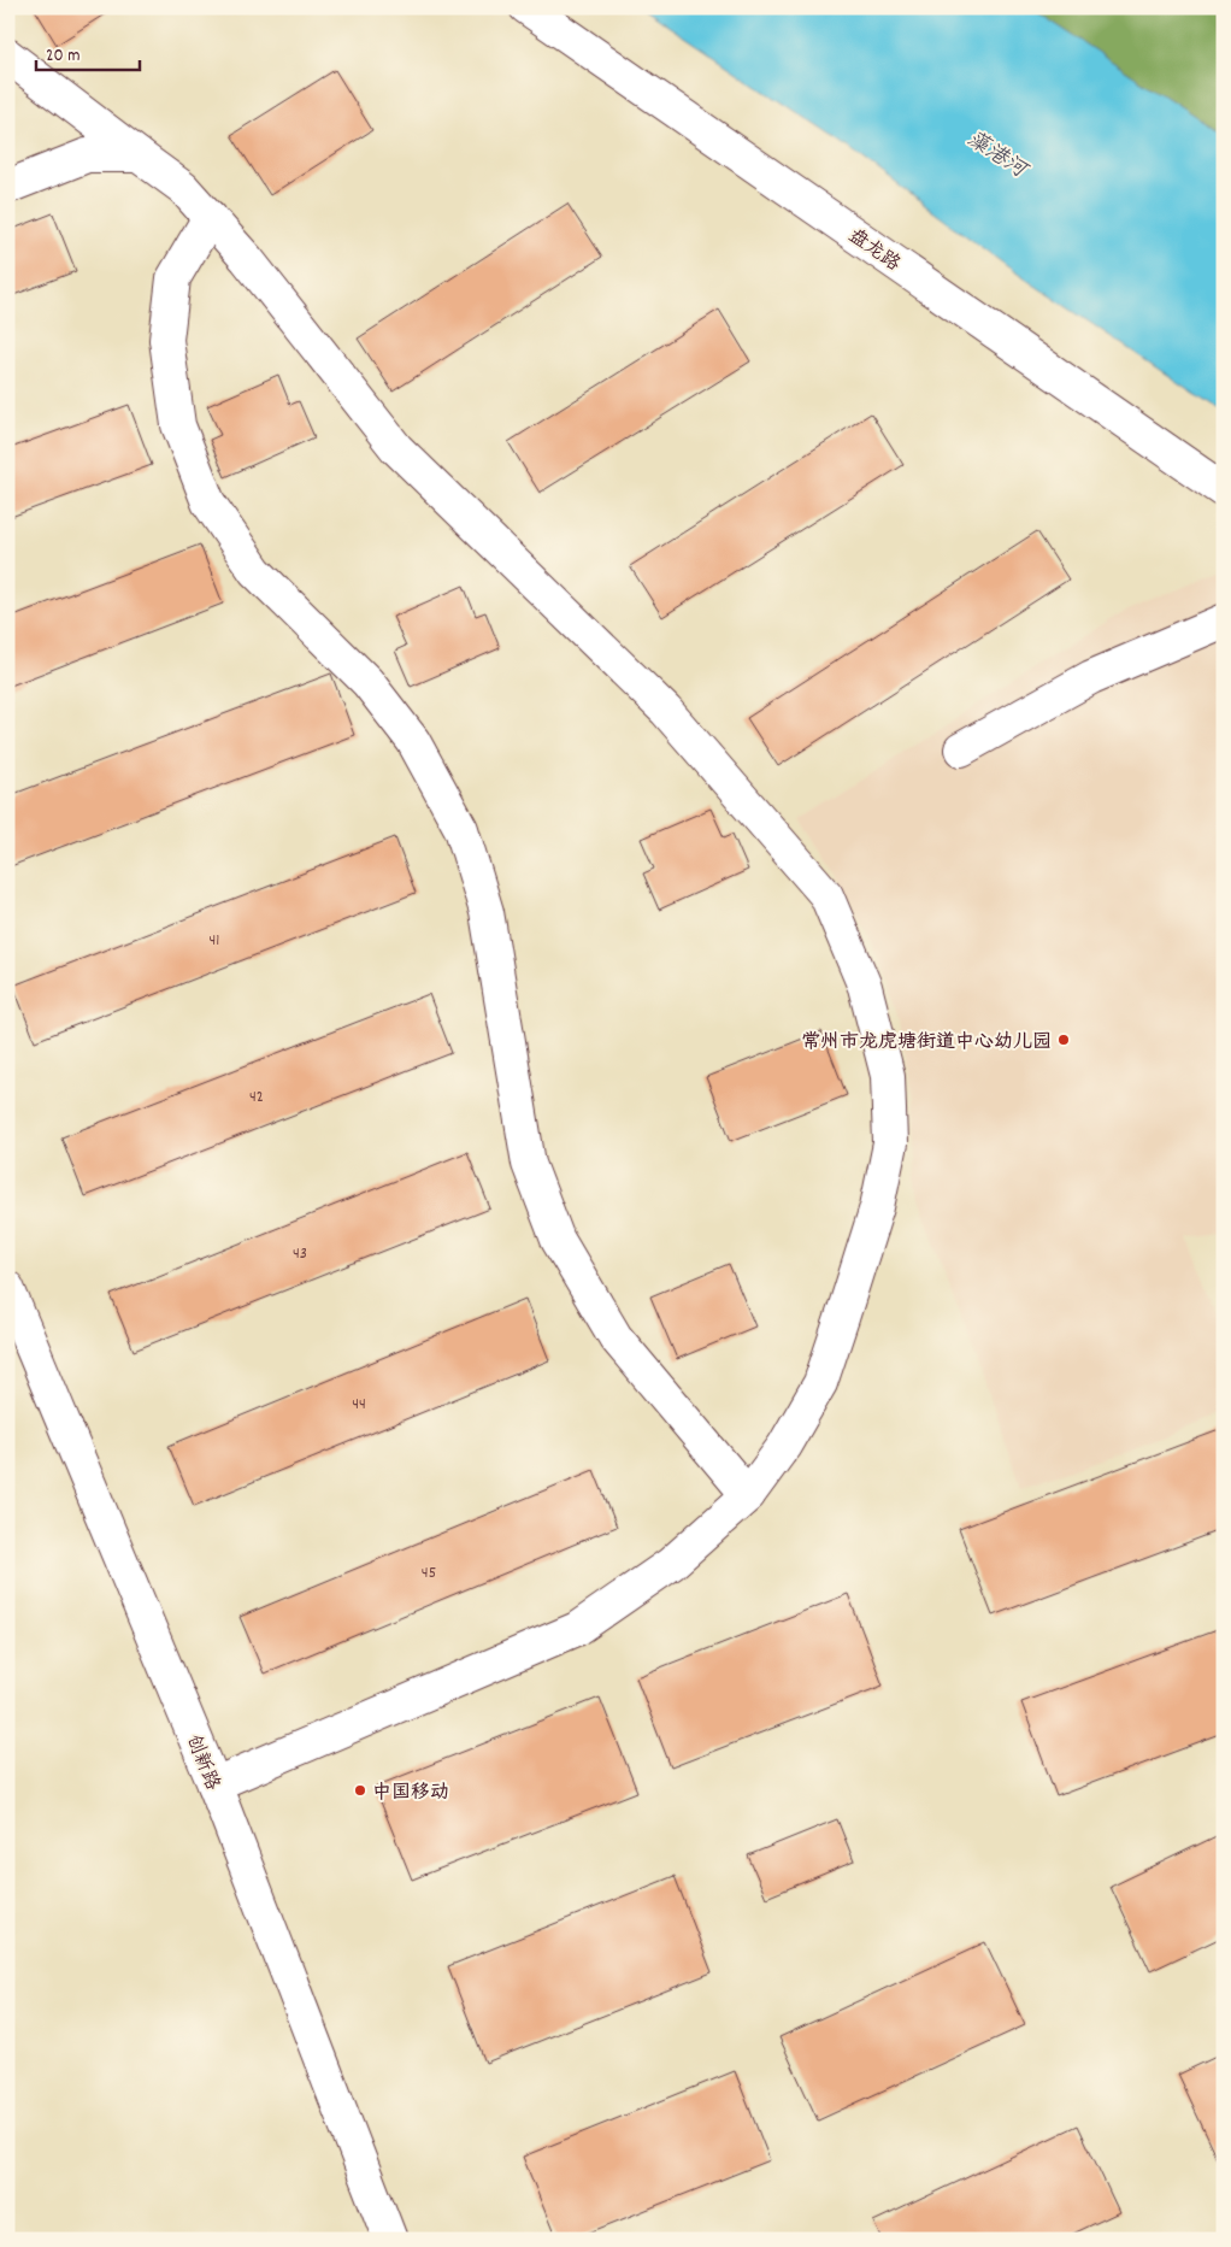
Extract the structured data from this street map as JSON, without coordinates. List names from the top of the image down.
{
  "streets": {
    "street": ["盘龙路", "创新路"]
  },
  "water": ["藻港河"],
  "places": ["常州市龙虎塘街道中心幼儿园", "中国移动"],
  "house_numbers": [
    "41",
    "42",
    "43",
    "44",
    "45"
  ],
  "scale_bar": "20 m"
}
